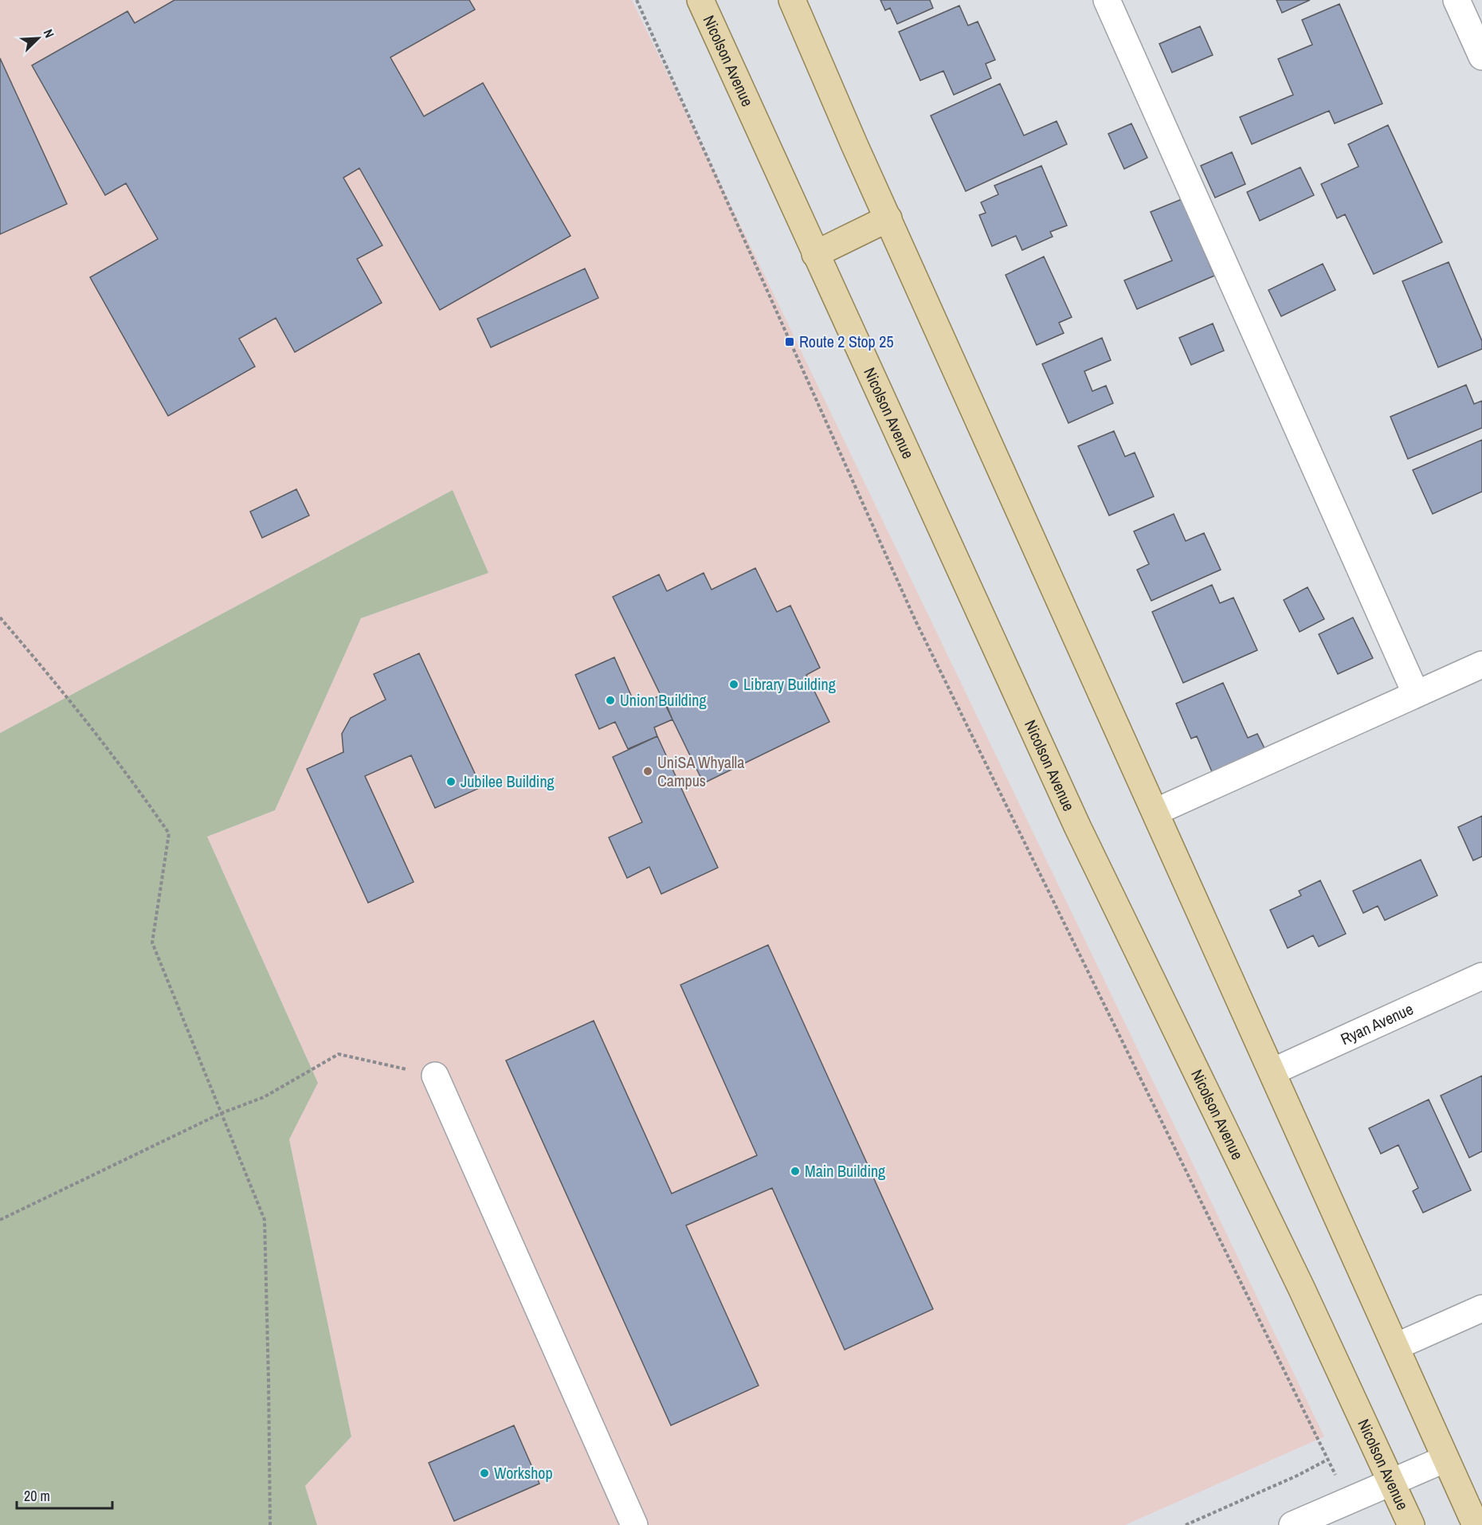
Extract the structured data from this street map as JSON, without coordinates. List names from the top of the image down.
{
  "streets": {
    "main road": ["Nicolson Avenue"],
    "street": ["Ryan Avenue"]
  },
  "places": {
    "transit": ["Route 2 Stop 25"],
    "other": [
      "Library Building",
      "Union Building",
      "UniSA Whyalla Campus",
      "Jubilee Building",
      "Main Building",
      "Workshop"
    ]
  },
  "scale_bar": "20 m",
  "north": "top right"
}
